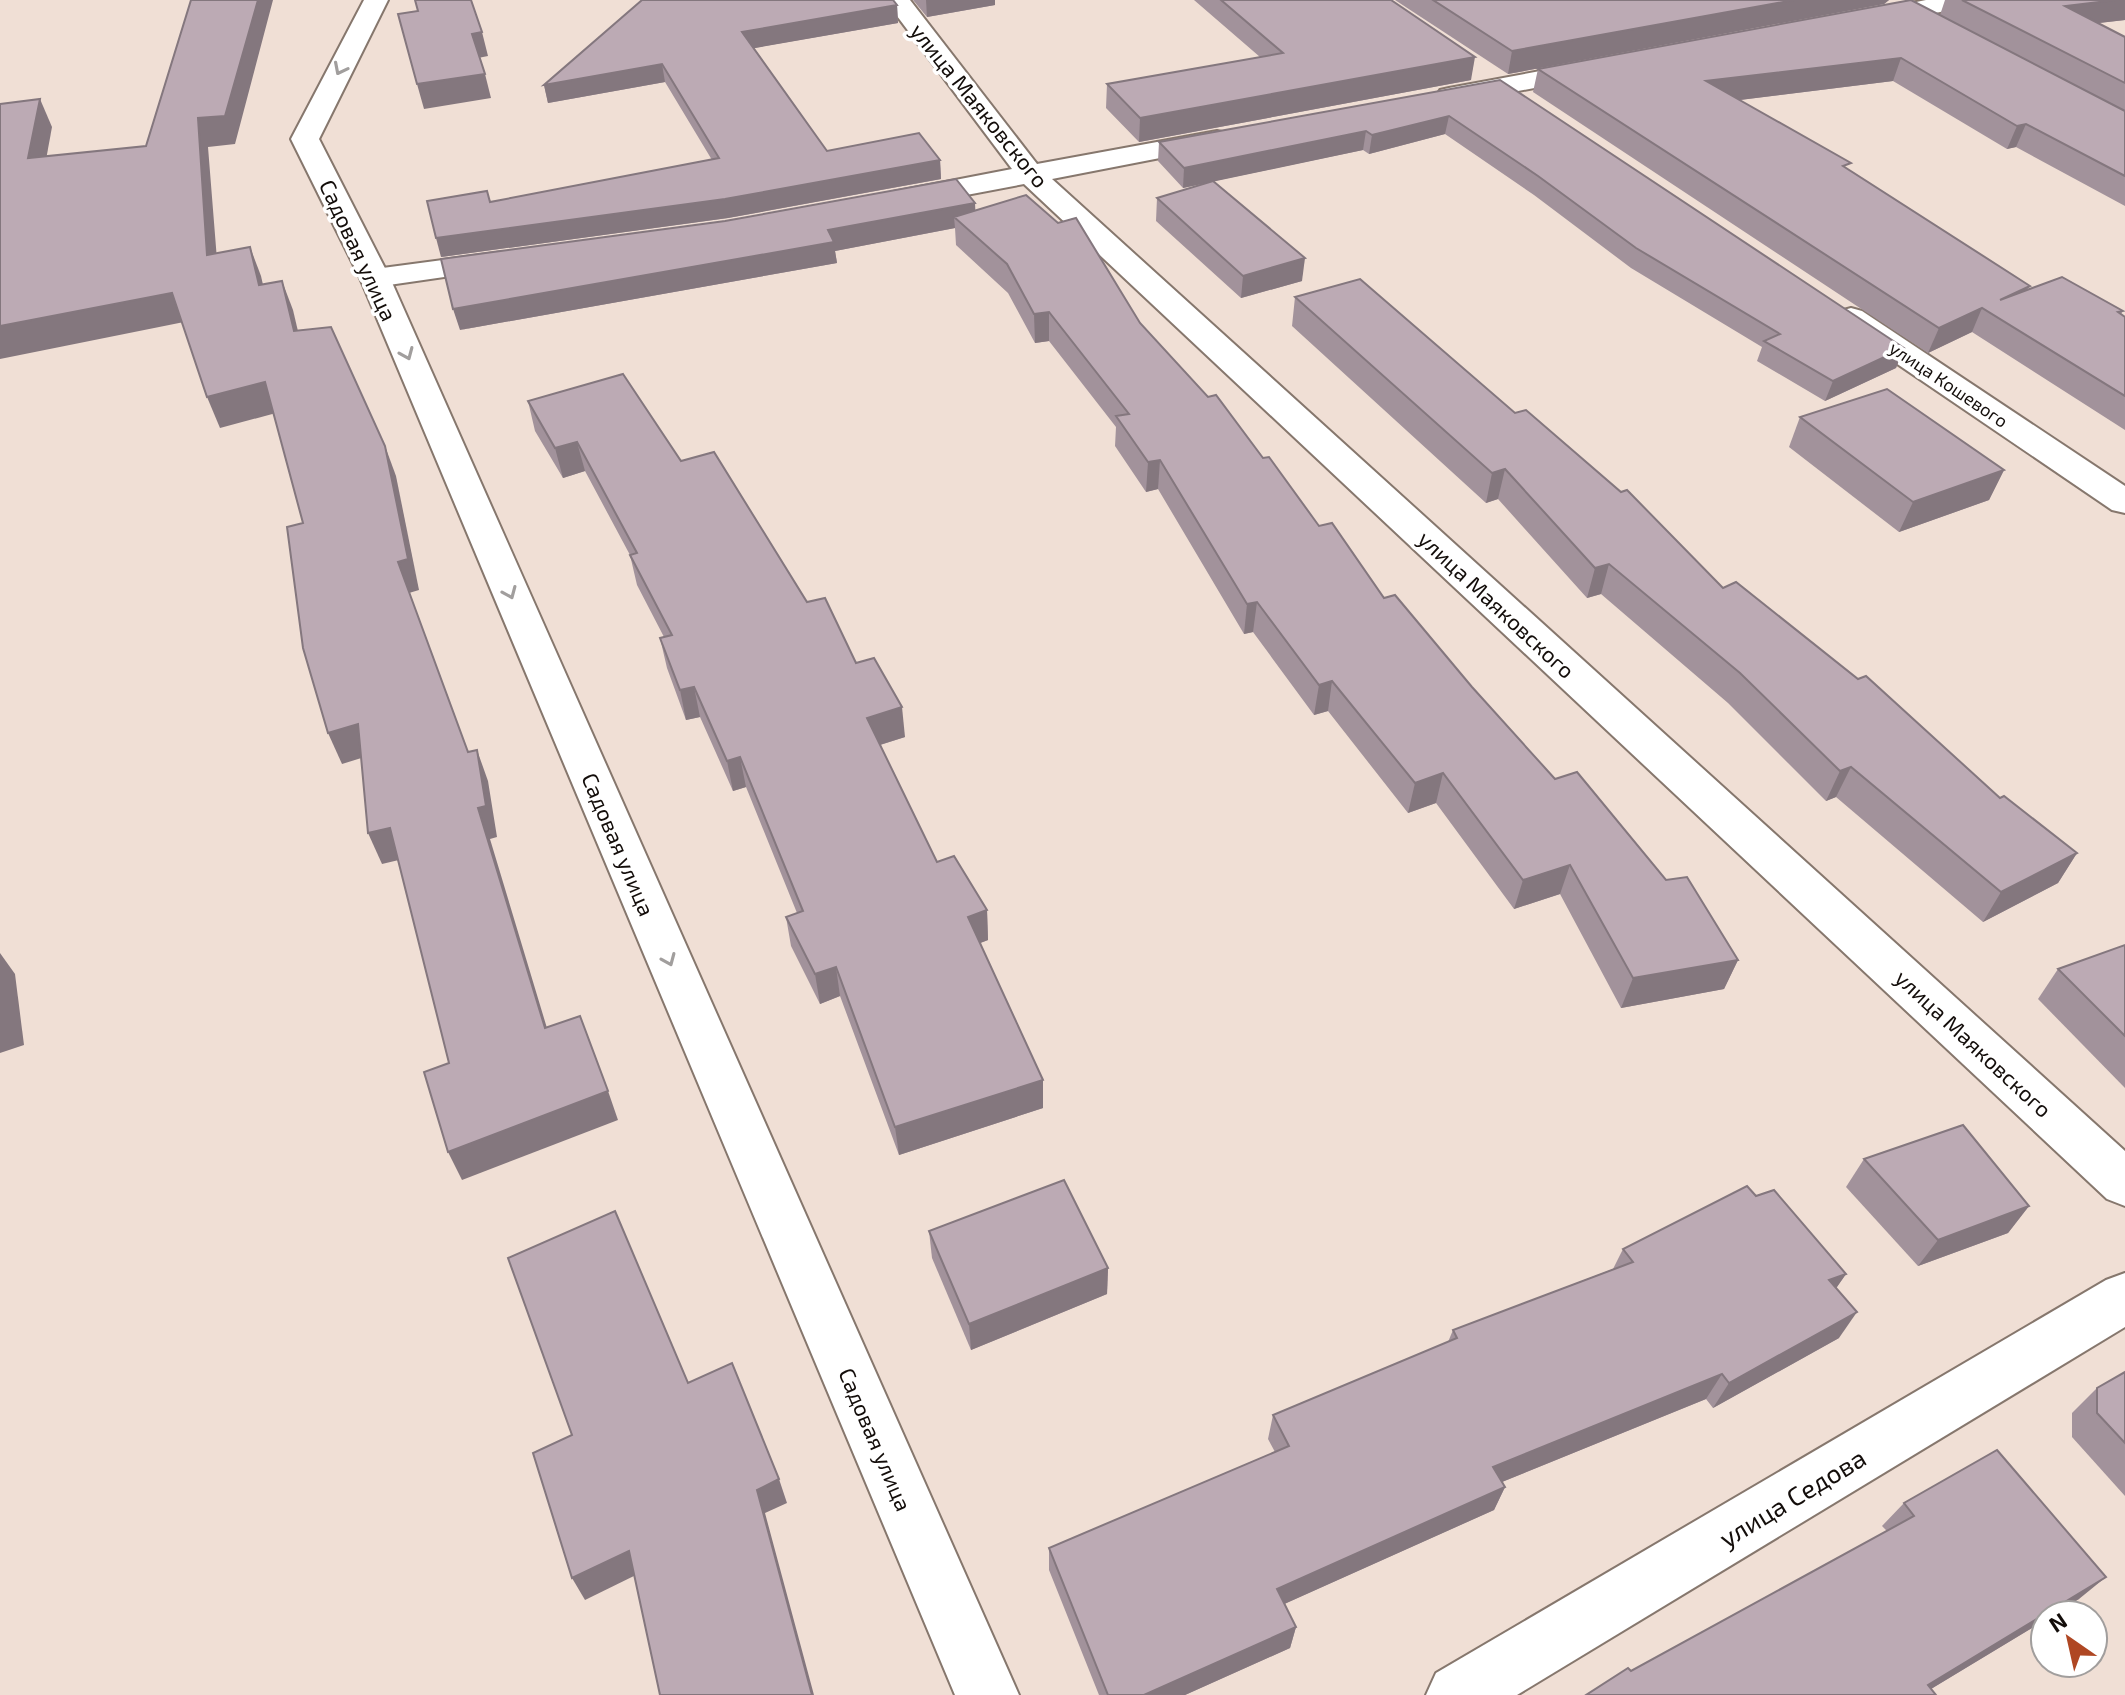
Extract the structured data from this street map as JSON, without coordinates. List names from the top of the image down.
{
  "streets": {
    "street": [
      "улица Маяковского",
      "Садовая улица",
      "улица Кошевого",
      "улица Седова"
    ]
  },
  "one_way": ["Садовая улица"],
  "north": "top left"
}
